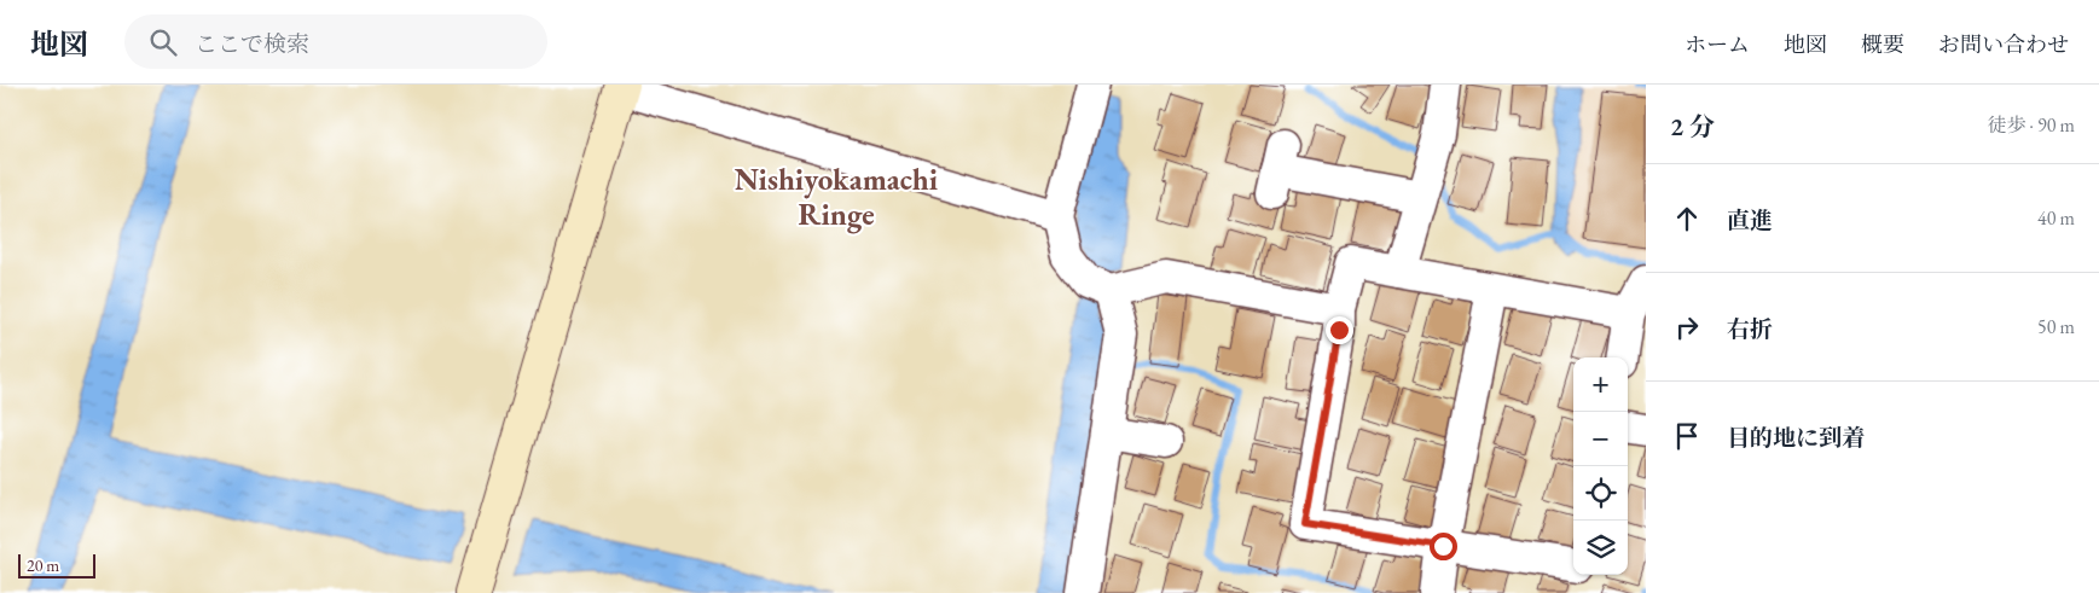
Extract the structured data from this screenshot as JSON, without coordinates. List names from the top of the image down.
{
  "districts": ["Nishiyokamachi Ringe"],
  "scale_bar": "20 m",
  "page": {
    "header": "地図",
    "search": "ここで検索",
    "nav": [
      "ホーム",
      "地図",
      "概要",
      "お問い合わせ"
    ],
    "heading": ["2 分", "徒歩 · 90 m"],
    "list": [
      ["直進", "40 m"],
      ["右折", "50 m"],
      "目的地に到着"
    ],
    "map_buttons": ["+", "−"],
    "scale": "20 m"
  }
}
